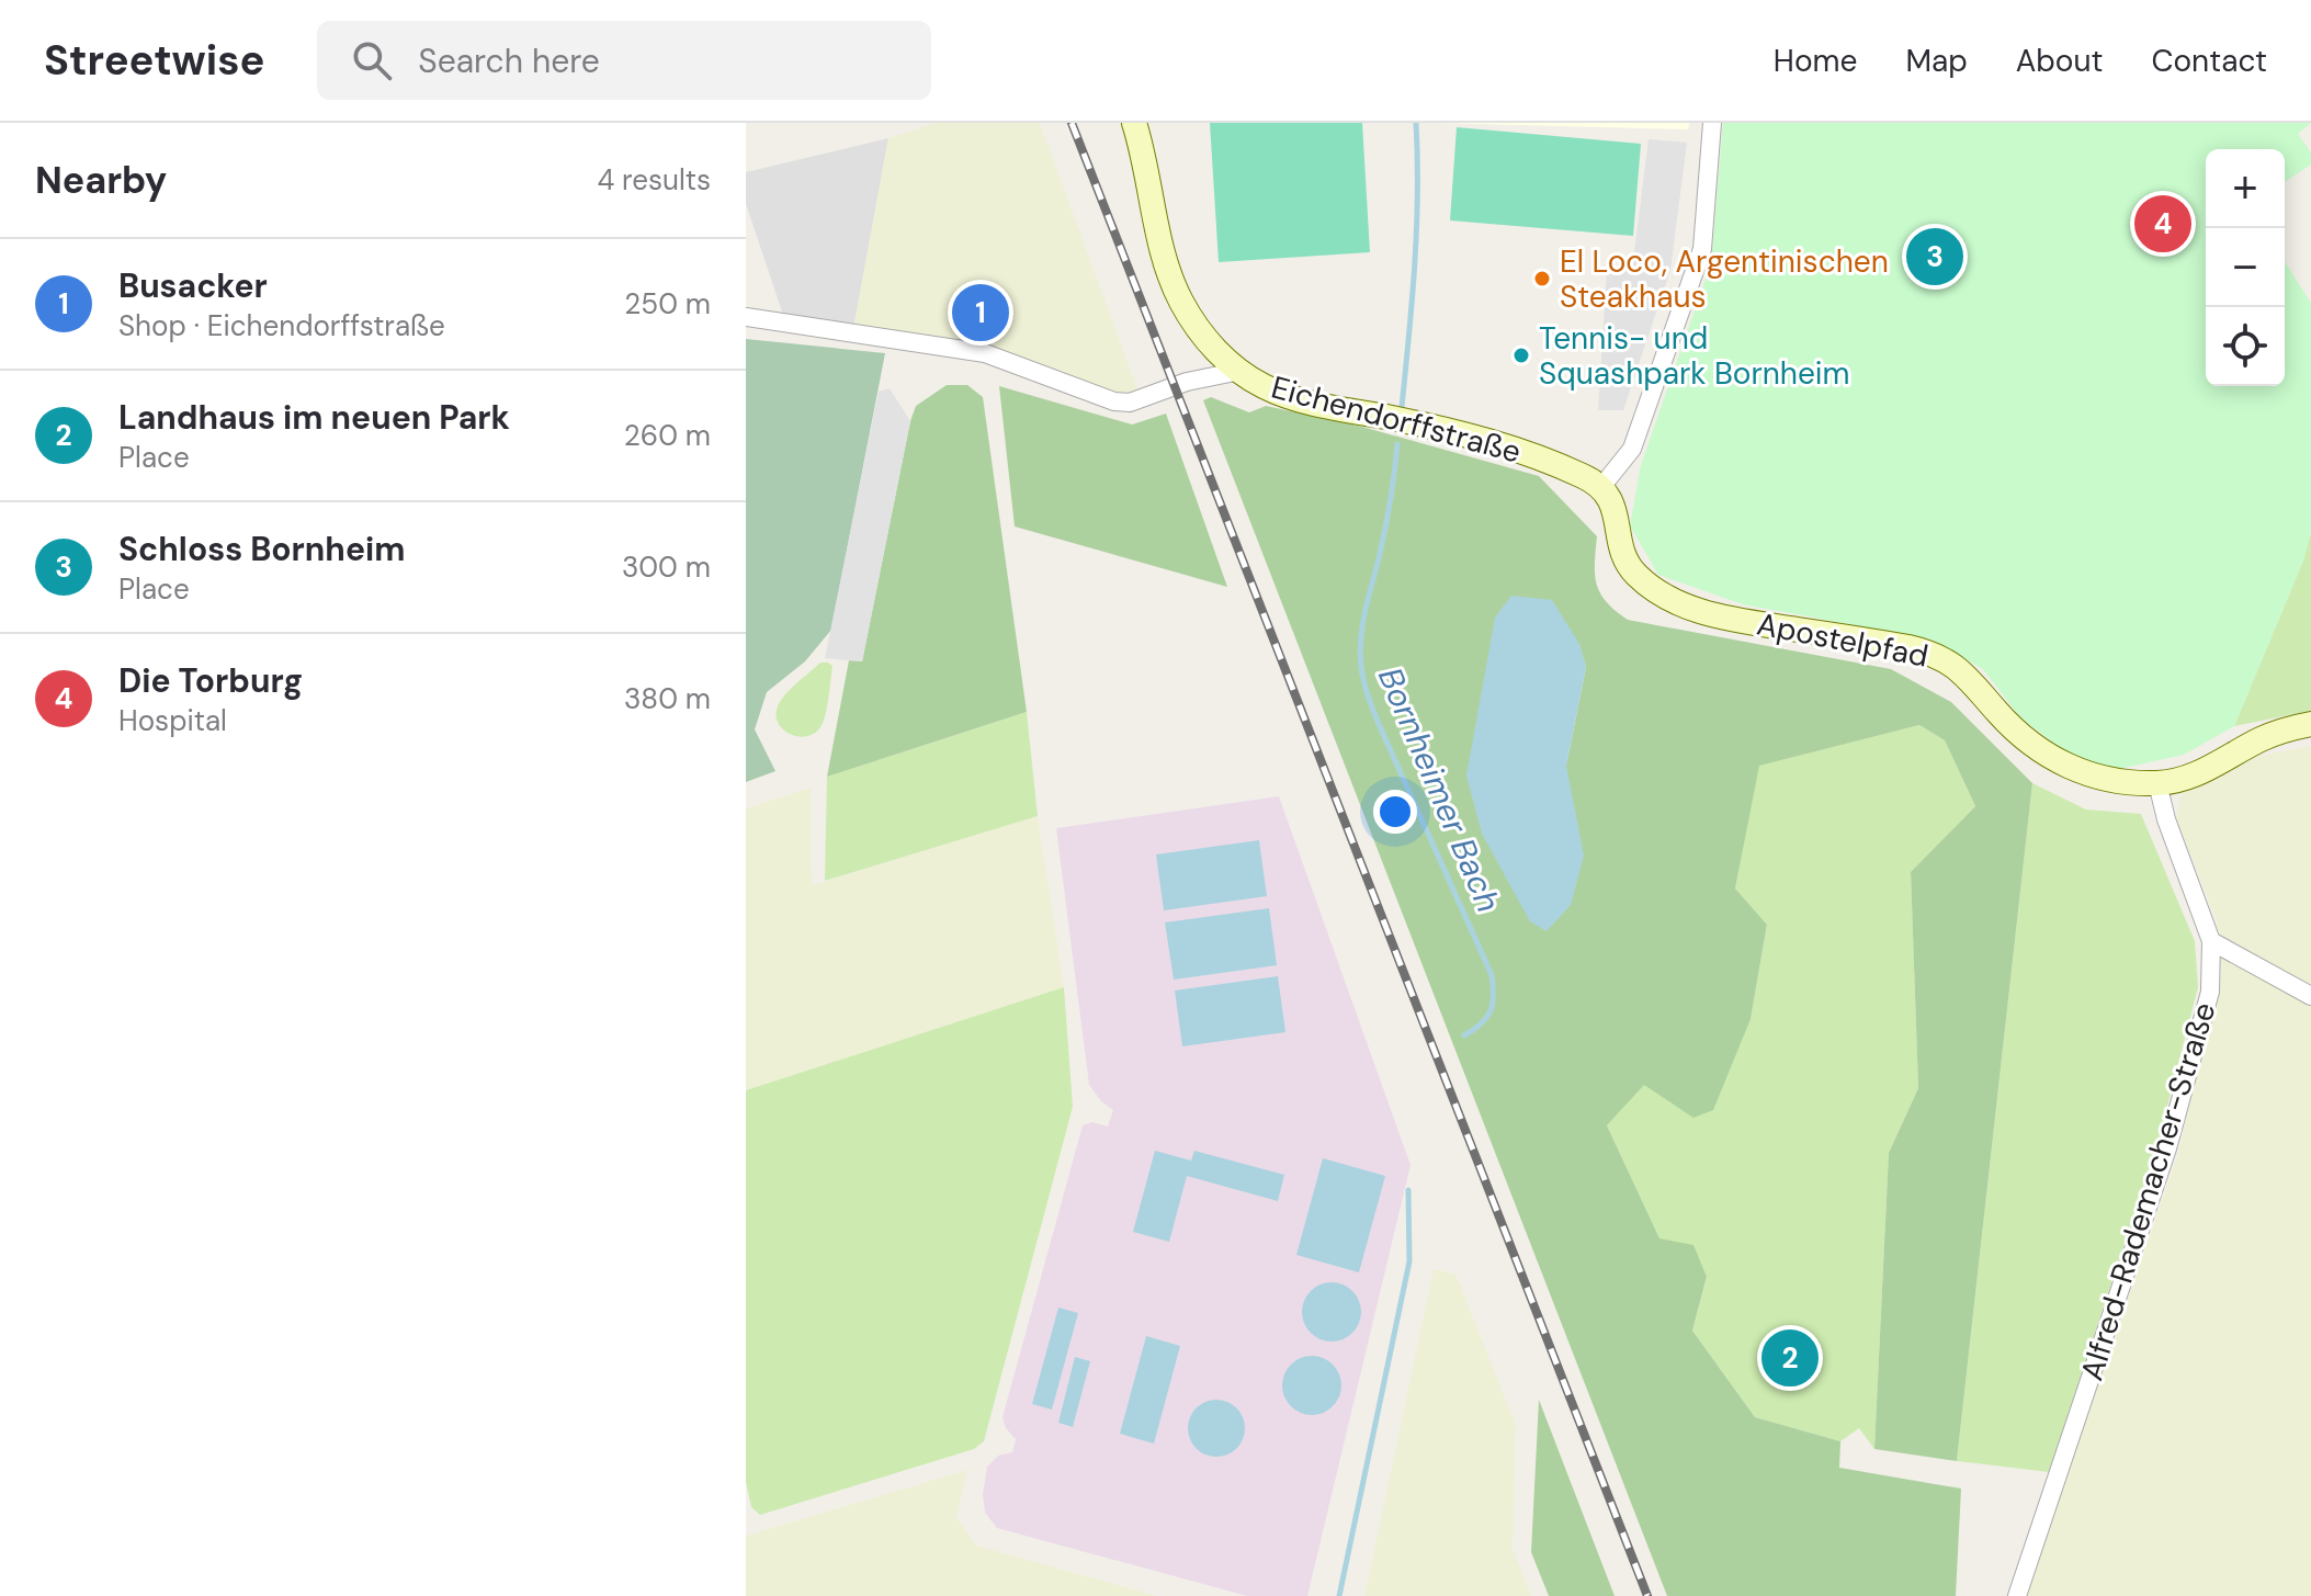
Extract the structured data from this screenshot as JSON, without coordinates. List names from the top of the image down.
{
  "streets": {
    "street": ["Eichendorffstraße", "Apostelpfad", "Alfred-Rademacher-Straße"]
  },
  "crossings": [
    ["Eichendorffstraße", "Apostelpfad"],
    ["Apostelpfad", "Alfred-Rademacher-Straße"]
  ],
  "water": ["Bornheimer Bach"],
  "places": ["El Loco, Argentinischen Steakhaus", "Tennis- und Squashpark Bornheim"],
  "page": {
    "header": "Streetwise",
    "search": "Search here",
    "nav": [
      "Home",
      "Map",
      "About",
      "Contact"
    ],
    "heading": ["Nearby", "4 results"],
    "map_buttons": ["+", "−"],
    "pins": [
      "4",
      "3",
      "1",
      "2"
    ],
    "list": [
      {
        "mark": "1",
        "name": "Busacker",
        "note": "Shop · Eichendorffstraße",
        "value": "250 m"
      },
      {
        "mark": "2",
        "name": "Landhaus im neuen Park",
        "note": "Place",
        "value": "260 m"
      },
      {
        "mark": "3",
        "name": "Schloss Bornheim",
        "note": "Place",
        "value": "300 m"
      },
      {
        "mark": "4",
        "name": "Die Torburg",
        "note": "Hospital",
        "value": "380 m"
      }
    ]
  }
}
